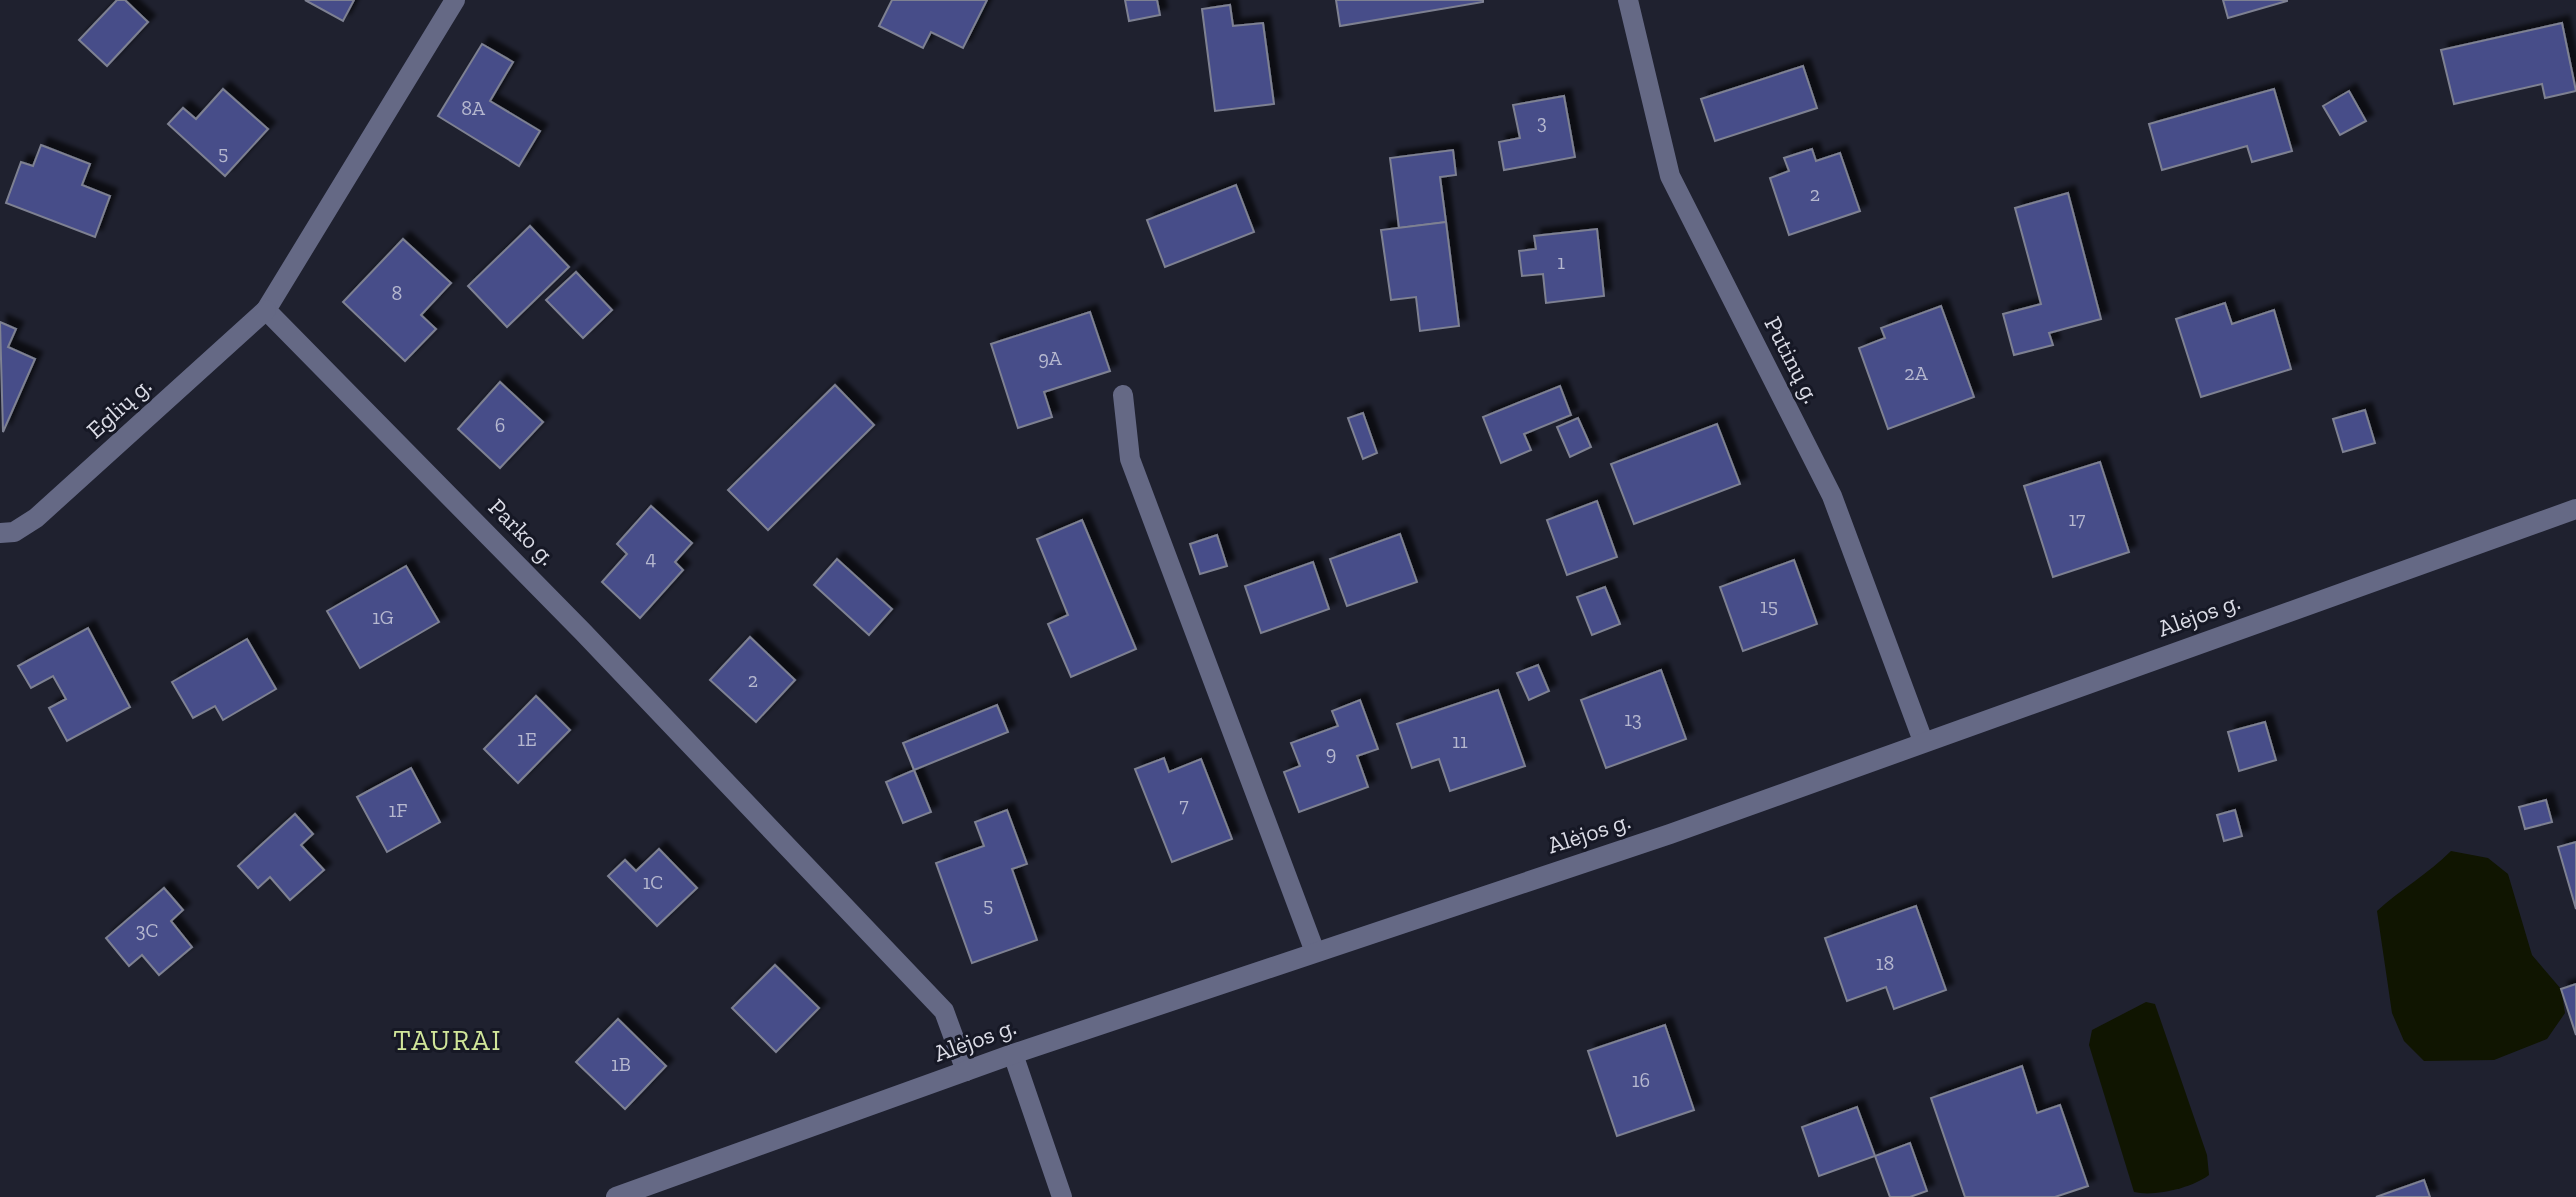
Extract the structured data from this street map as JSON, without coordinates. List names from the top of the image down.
{
  "streets": {
    "street": [
      "Putinų g.",
      "Eglių g.",
      "Parko g.",
      "Alėjos g."
    ]
  },
  "crossings": [
    ["Putinų g.", "Alėjos g."],
    ["Eglių g.", "Parko g."],
    ["Parko g.", "Alėjos g."]
  ],
  "districts": ["TAURAI"],
  "house_numbers": [
    "8A",
    "3",
    "5",
    "2",
    "1",
    "8",
    "9A",
    "2A",
    "6",
    "17",
    "4",
    "15",
    "1G",
    "2",
    "13",
    "1E",
    "11",
    "9",
    "7",
    "1F",
    "1C",
    "5",
    "3C",
    "18",
    "1B",
    "16"
  ]
}
